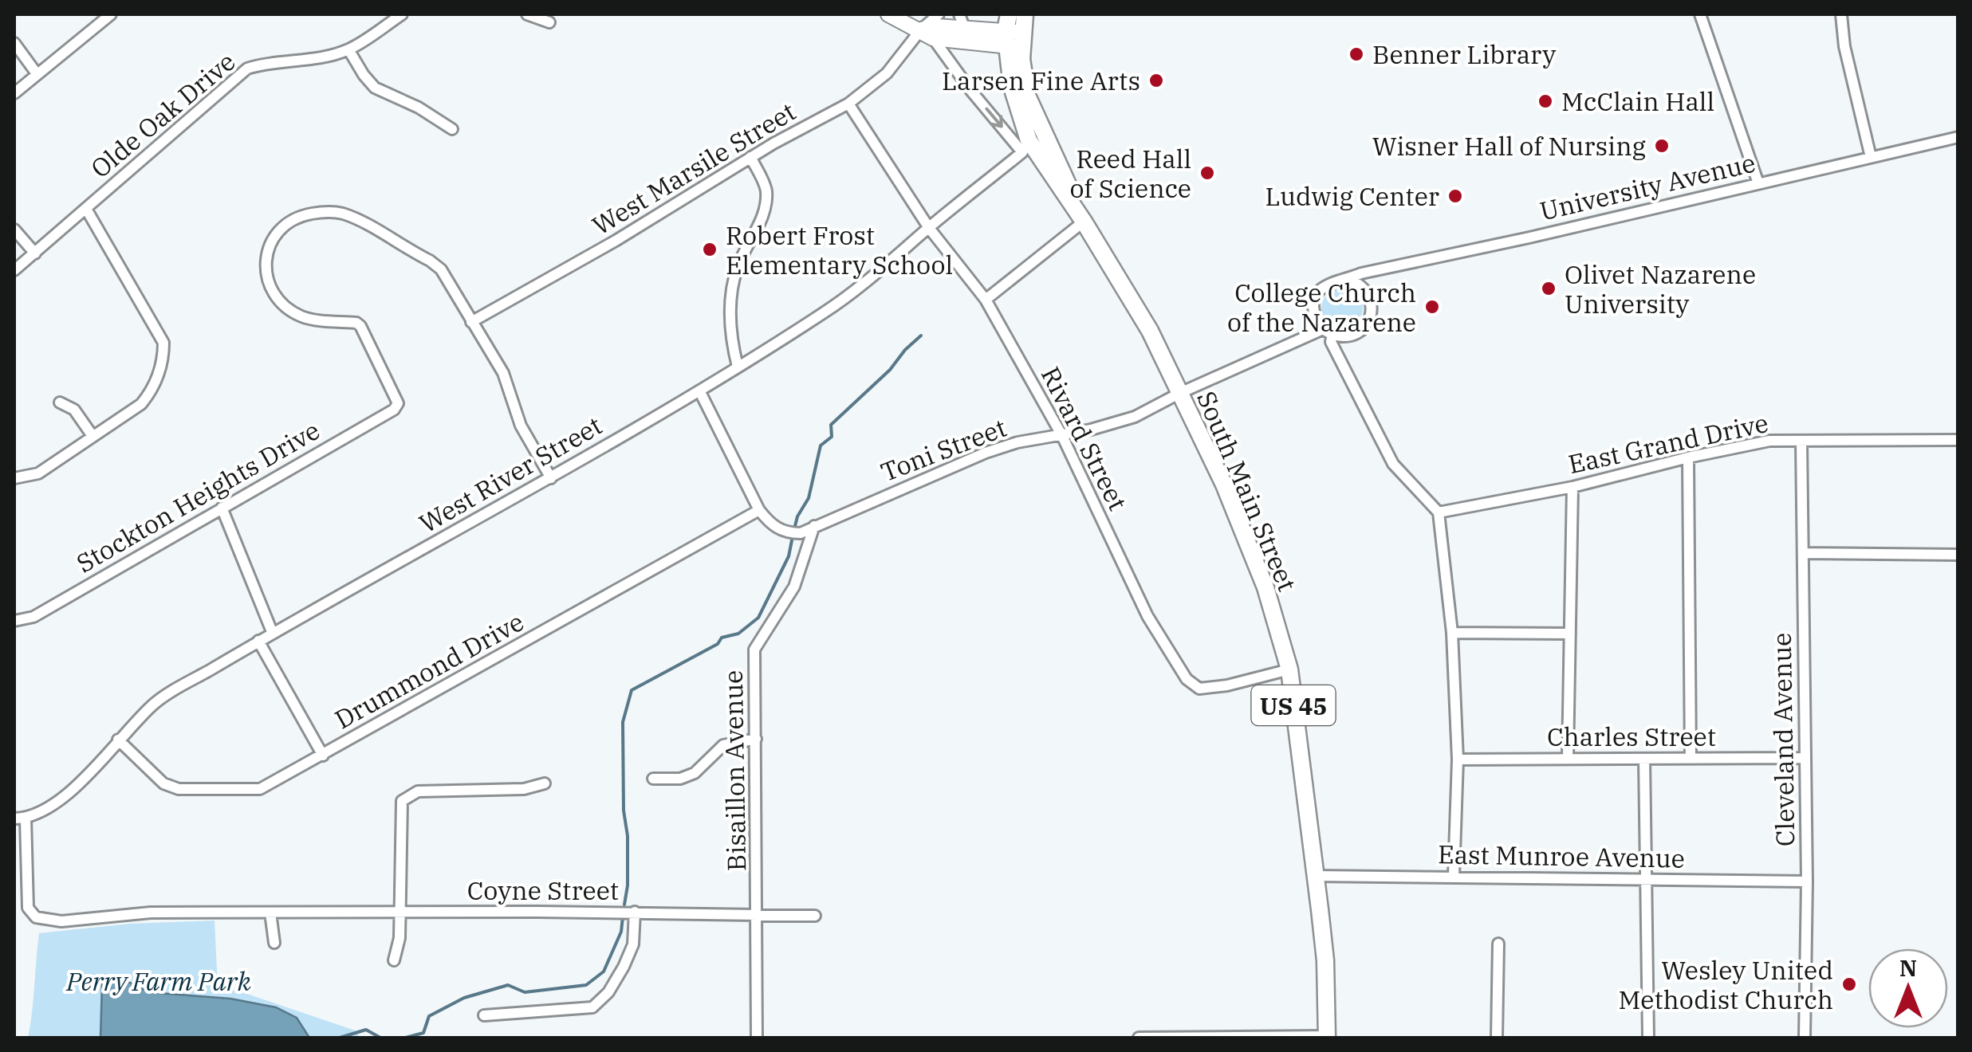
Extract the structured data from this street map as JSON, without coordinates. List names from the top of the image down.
{
  "streets": {
    "main road": ["South Main Street", "US 45"],
    "street": [
      "Olde Oak Drive",
      "West Marsile Street",
      "University Avenue",
      "Rivard Street",
      "East Grand Drive",
      "Toni Street",
      "West River Street",
      "Stockton Heights Drive",
      "Drummond Drive",
      "Charles Street",
      "Cleveland Avenue",
      "Bisaillon Avenue",
      "East Munroe Avenue",
      "Coyne Street"
    ]
  },
  "crossings": [
    ["West Marsile Street", "Rivard Street"],
    ["West Marsile Street", "South Main Street"],
    ["West Marsile Street", "Stockton Heights Drive"],
    ["Rivard Street", "Toni Street"],
    ["Rivard Street", "West River Street"],
    ["Rivard Street", "South Main Street"],
    ["East Grand Drive", "Cleveland Avenue"],
    ["Toni Street", "South Main Street"],
    ["Toni Street", "Bisaillon Avenue"],
    ["West River Street", "South Main Street"],
    ["West River Street", "Drummond Drive"],
    ["West River Street", "Coyne Street"],
    ["South Main Street", "US 45"],
    ["South Main Street", "East Munroe Avenue"],
    ["Charles Street", "Cleveland Avenue"],
    ["Cleveland Avenue", "East Munroe Avenue"],
    ["Bisaillon Avenue", "Coyne Street"]
  ],
  "parks": ["Perry Farm Park"],
  "places": [
    "Benner Library",
    "Larsen Fine Arts",
    "McClain Hall",
    "Wisner Hall of Nursing",
    "Reed Hall of Science",
    "Ludwig Center",
    "Robert Frost Elementary School",
    "Olivet Nazarene University",
    "College Church of the Nazarene",
    "Wesley United Methodist Church"
  ],
  "north": "top"
}
